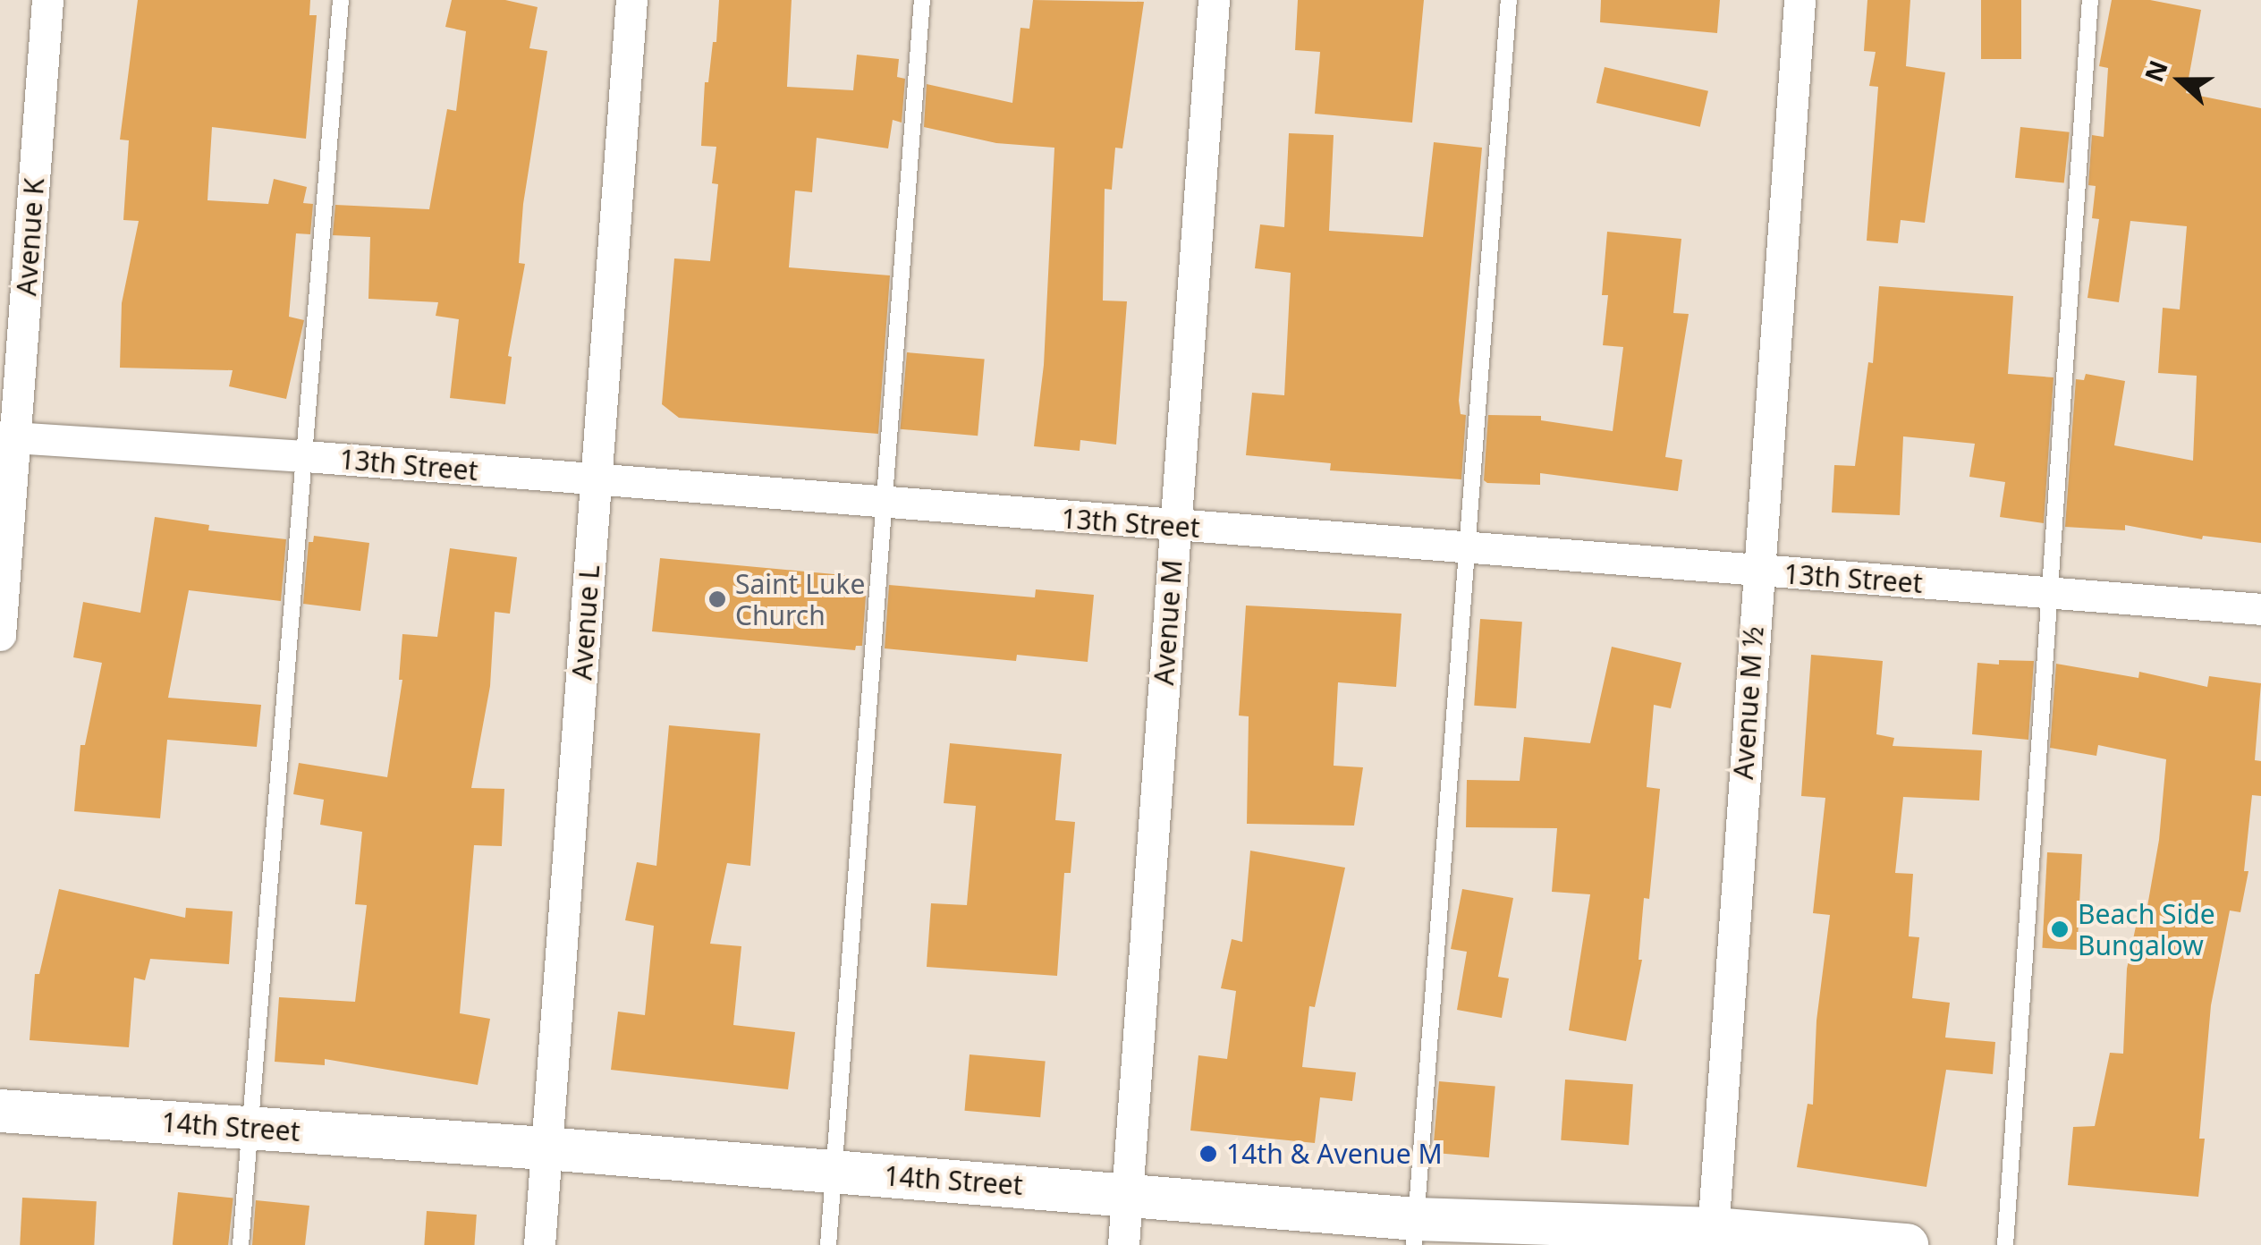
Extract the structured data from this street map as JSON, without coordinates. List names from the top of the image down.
{
  "streets": {
    "main road": ["14th Street"],
    "street": [
      "Avenue K",
      "13th Street",
      "Avenue L",
      "Avenue M",
      "Avenue M ½"
    ]
  },
  "crossings": [
    ["Avenue K", "13th Street"],
    ["13th Street", "Avenue L"],
    ["13th Street", "Avenue M"],
    ["13th Street", "Avenue M ½"],
    ["Avenue L", "14th Street"],
    ["Avenue M", "14th Street"],
    ["Avenue M ½", "14th Street"]
  ],
  "places": ["Saint Luke Church", "Beach Side Bungalow", "14th & Avenue M"],
  "north": "left"
}
